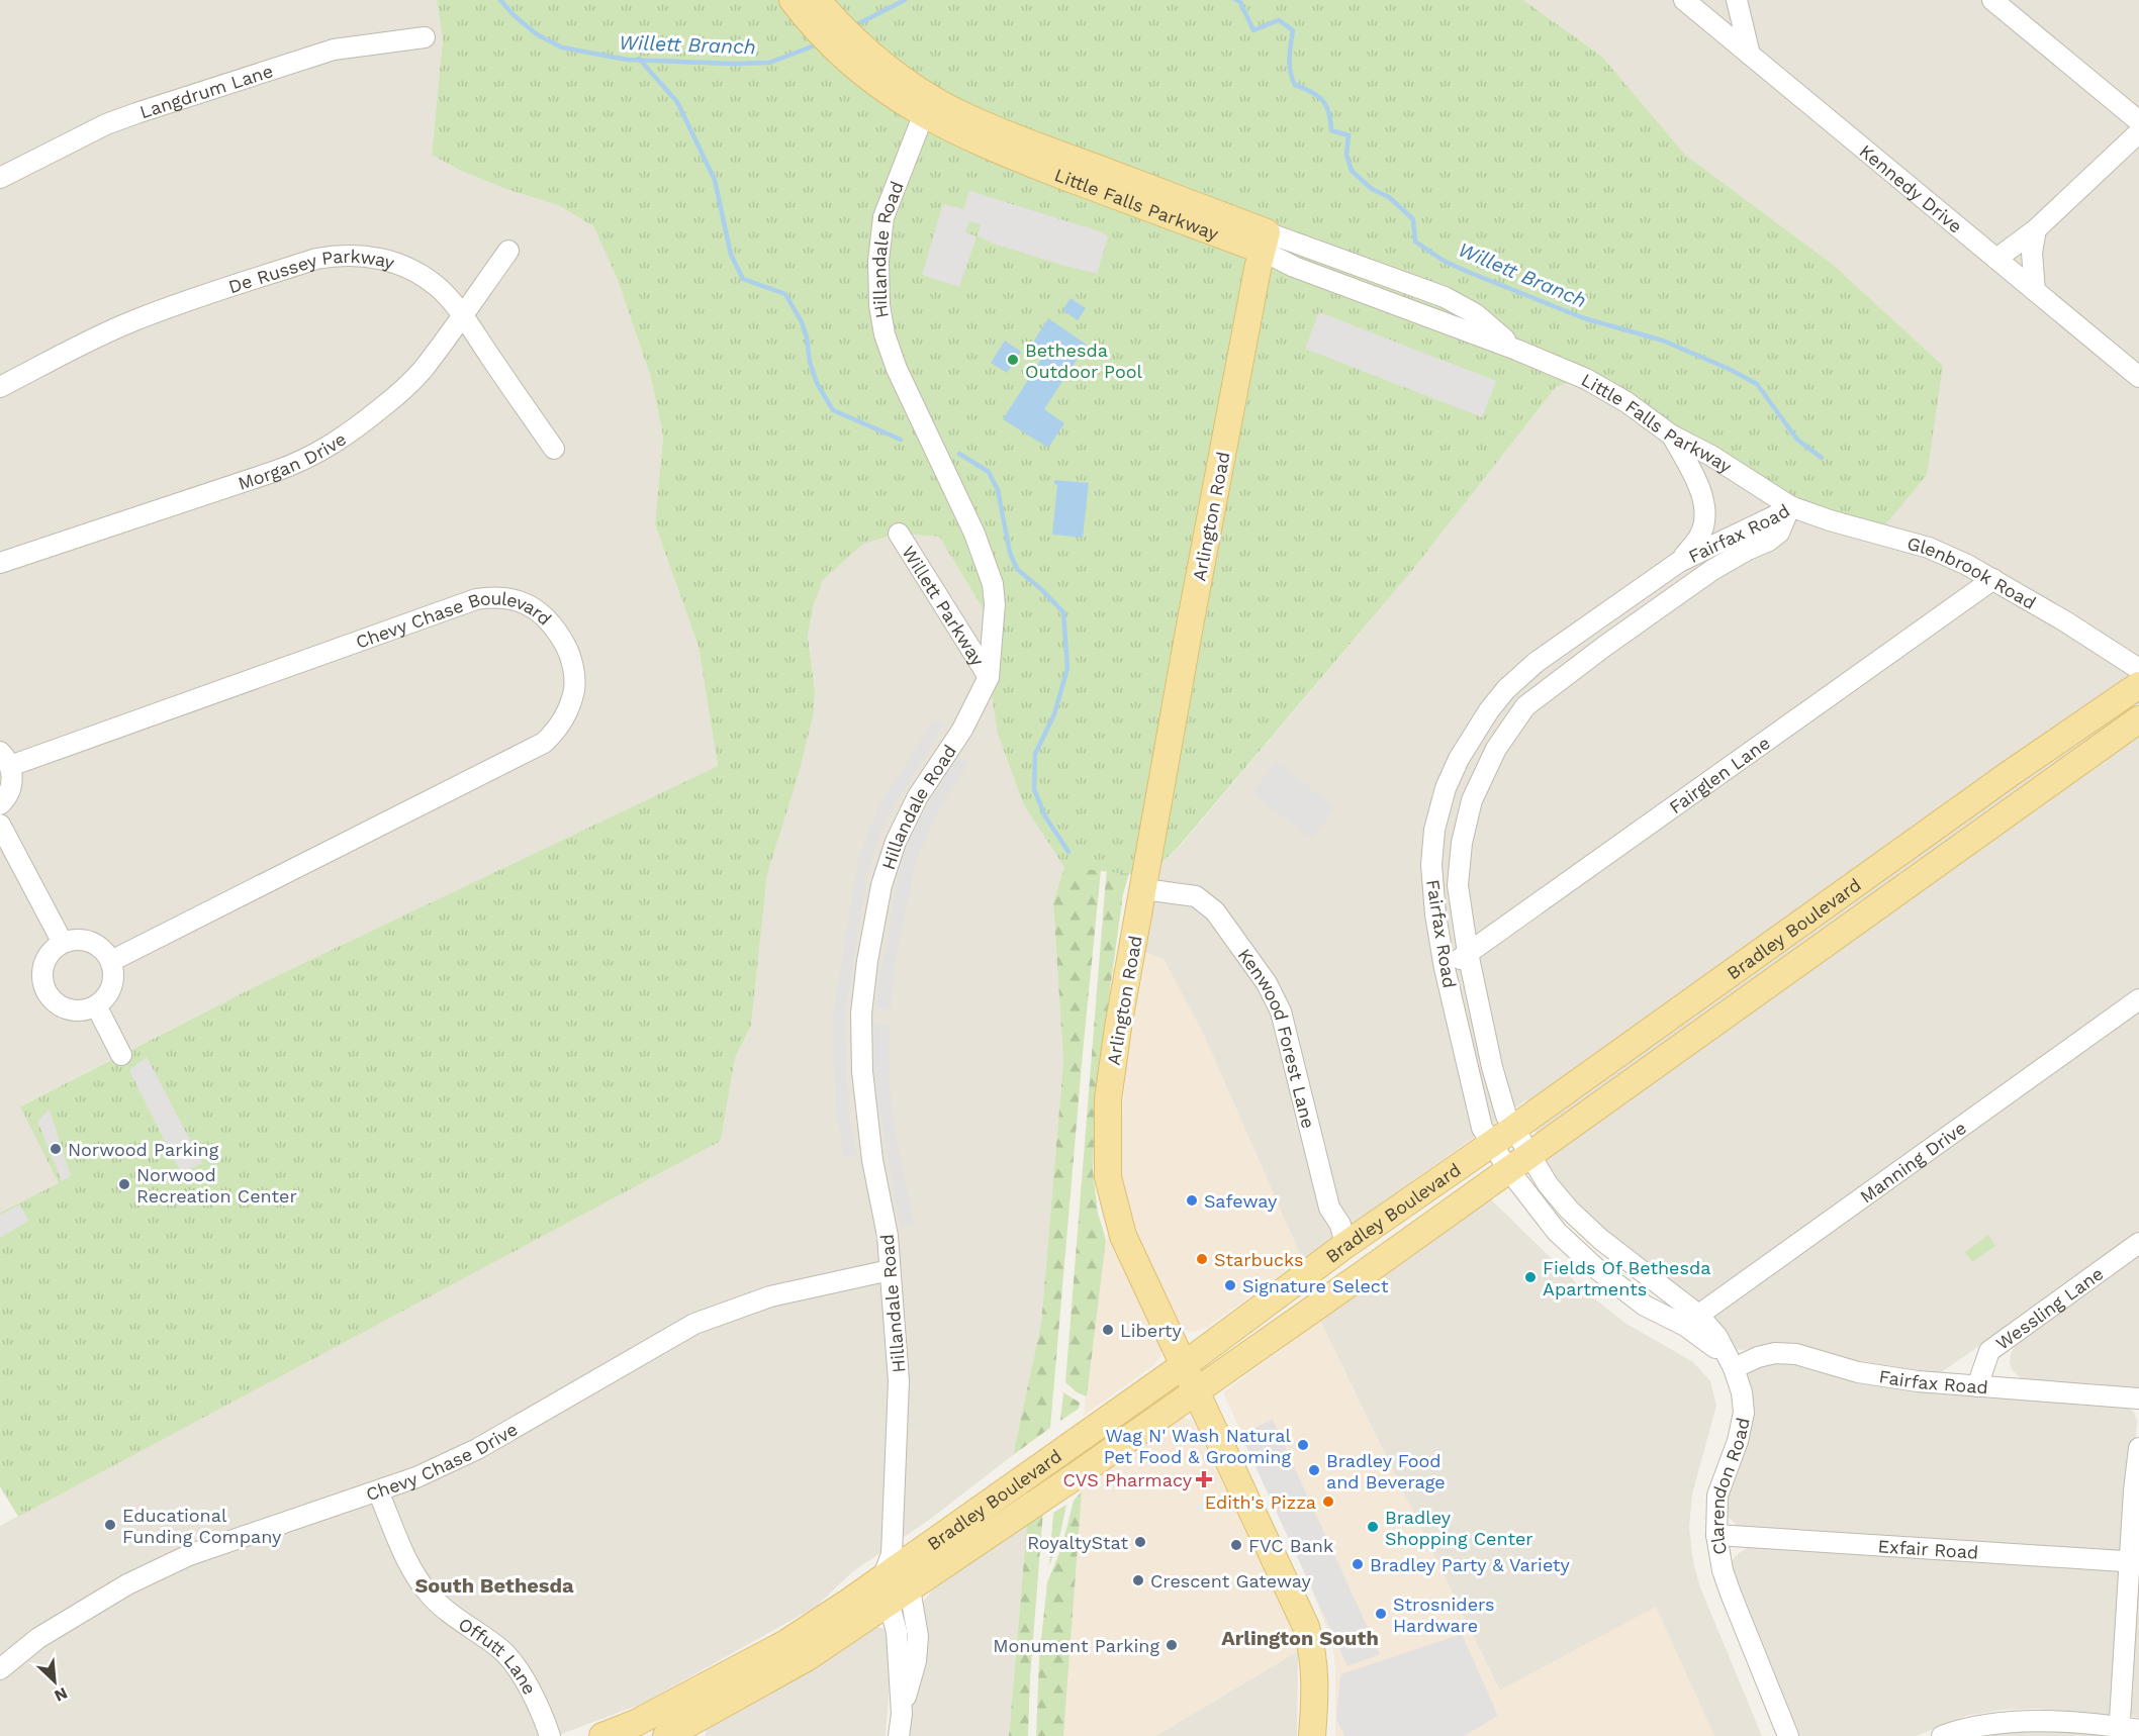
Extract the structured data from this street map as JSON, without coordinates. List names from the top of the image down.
{
  "streets": {
    "main road": ["Little Falls Parkway", "Arlington Road", "Bradley Boulevard"],
    "street": [
      "Langdrum Lane",
      "Kennedy Drive",
      "Hillandale Road",
      "De Russey Parkway",
      "Morgan Drive",
      "Fairfax Road",
      "Glenbrook Road",
      "Willett Parkway",
      "Chevy Chase Boulevard",
      "Fairglen Lane",
      "Kenwood Forest Lane",
      "Manning Drive",
      "Wessling Lane",
      "Chevy Chase Drive",
      "Clarendon Road",
      "Exfair Road",
      "Offutt Lane"
    ]
  },
  "crossings": [
    ["Little Falls Parkway", "Hillandale Road"],
    ["Little Falls Parkway", "Arlington Road"],
    ["Little Falls Parkway", "Fairfax Road"],
    ["Little Falls Parkway", "Glenbrook Road"],
    ["Hillandale Road", "Willett Parkway"],
    ["Hillandale Road", "Bradley Boulevard"],
    ["Hillandale Road", "Chevy Chase Drive"],
    ["De Russey Parkway", "Morgan Drive"],
    ["Arlington Road", "Bradley Boulevard"],
    ["Arlington Road", "Kenwood Forest Lane"],
    ["Fairfax Road", "Glenbrook Road"],
    ["Fairfax Road", "Fairglen Lane"],
    ["Fairfax Road", "Bradley Boulevard"],
    ["Fairfax Road", "Manning Drive"],
    ["Fairfax Road", "Wessling Lane"],
    ["Fairfax Road", "Clarendon Road"],
    ["Glenbrook Road", "Fairglen Lane"],
    ["Bradley Boulevard", "Kenwood Forest Lane"],
    ["Chevy Chase Drive", "Offutt Lane"],
    ["Clarendon Road", "Exfair Road"]
  ],
  "districts": ["South Bethesda", "Arlington South"],
  "water": ["Willett Branch"],
  "places": {
    "other": [
      "Bethesda Outdoor Pool",
      "Norwood Parking",
      "Norwood Recreation Center",
      "Safeway",
      "Starbucks",
      "Fields Of Bethesda Apartments",
      "Signature Select",
      "Liberty",
      "Wag N' Wash Natural Pet Food & Grooming",
      "Bradley Food and Beverage",
      "Edith's Pizza",
      "Educational Funding Company",
      "Bradley Shopping Center",
      "RoyaltyStat",
      "FVC Bank",
      "Bradley Party & Variety",
      "Crescent Gateway",
      "Strosniders Hardware",
      "Monument Parking"
    ],
    "health": ["CVS Pharmacy"]
  },
  "north": "bottom right"
}
